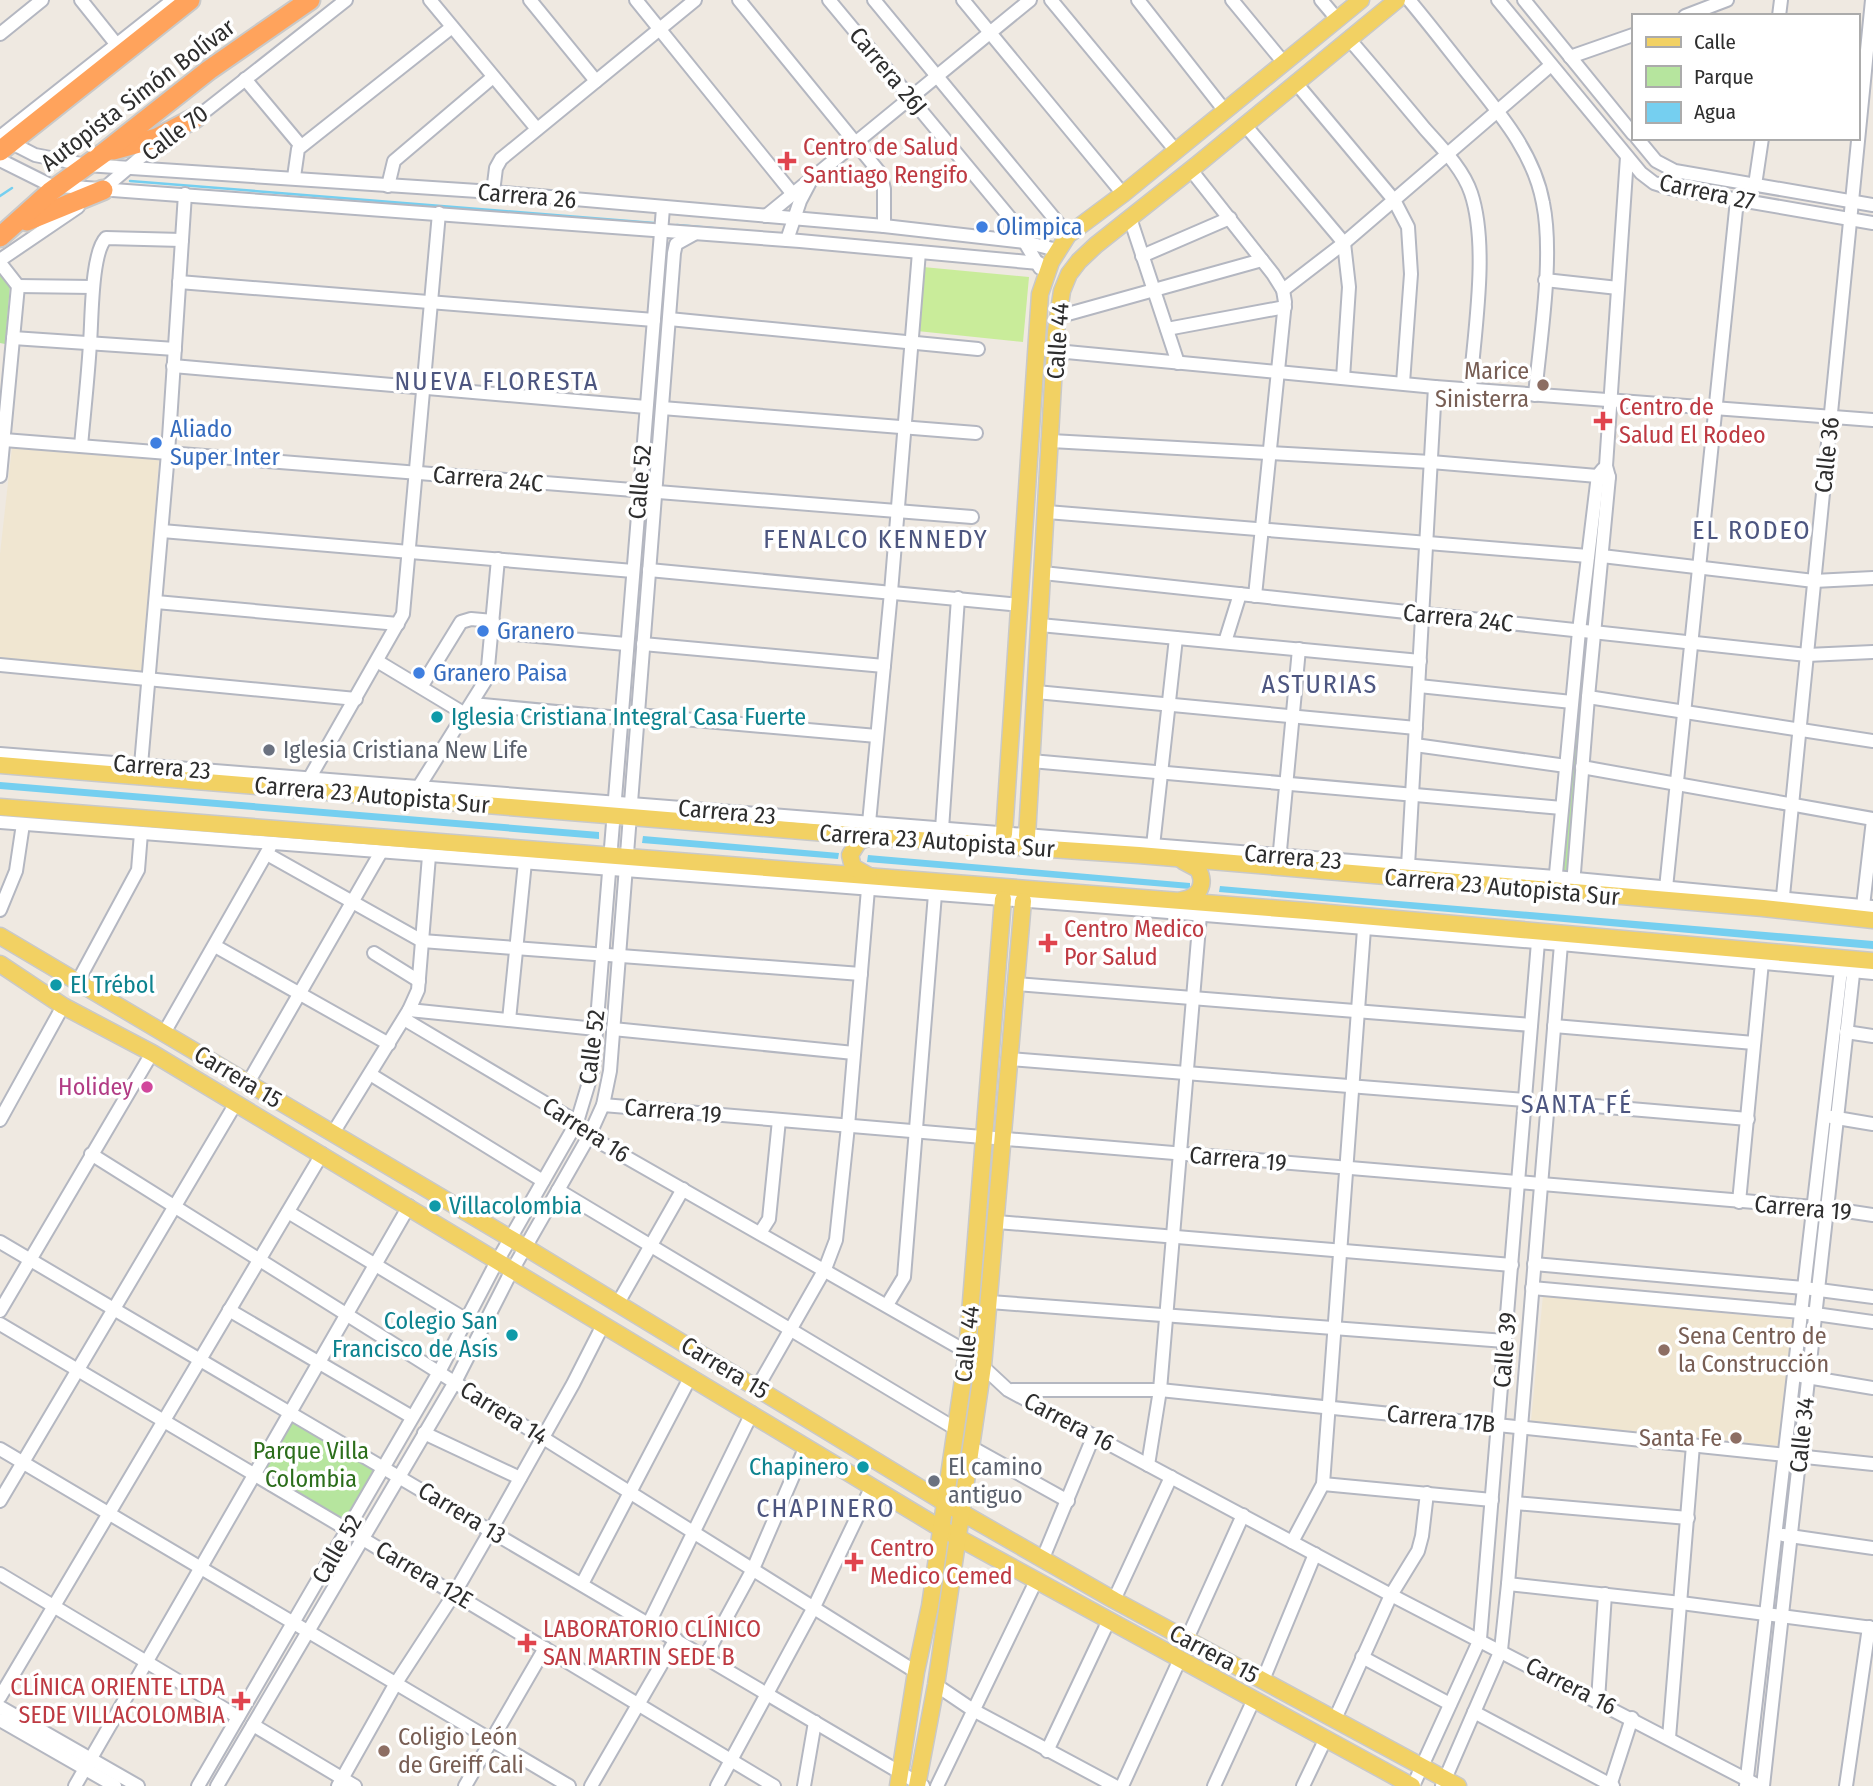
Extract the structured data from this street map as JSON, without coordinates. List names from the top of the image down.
{
  "streets": {
    "highway": ["Autopista Simón Bolívar"],
    "main road": ["Calle 44", "Carrera 23 Autopista Sur", "Carrera 15"],
    "street": [
      "Carrera 26J",
      "Calle 70",
      "Carrera 27",
      "Carrera 26",
      "Calle 36",
      "Carrera 24C",
      "Calle 52",
      "Carrera 23",
      "Carrera 19",
      "Carrera 16",
      "Calle 39",
      "Carrera 14",
      "Carrera 17B",
      "Calle 34",
      "Carrera 13",
      "Carrera 12E"
    ]
  },
  "crossings": [
    ["Carrera 26J", "Carrera 26"],
    ["Carrera 26J", "Calle 44"],
    ["Autopista Simón Bolívar", "Carrera 26"],
    ["Calle 70", "Carrera 26"],
    ["Carrera 27", "Calle 36"],
    ["Carrera 26", "Calle 44"],
    ["Carrera 26", "Calle 52"],
    ["Calle 44", "Carrera 24C"],
    ["Calle 44", "Carrera 23"],
    ["Calle 44", "Carrera 15"],
    ["Calle 44", "Carrera 19"],
    ["Calle 44", "Carrera 16"],
    ["Calle 44", "Carrera 14"],
    ["Calle 44", "Carrera 13"],
    ["Calle 36", "Carrera 24C"],
    ["Calle 36", "Carrera 23 Autopista Sur"],
    ["Carrera 24C", "Calle 52"],
    ["Calle 52", "Carrera 23"],
    ["Calle 52", "Carrera 23 Autopista Sur"],
    ["Calle 52", "Carrera 15"],
    ["Calle 52", "Carrera 19"],
    ["Calle 52", "Carrera 16"],
    ["Calle 52", "Carrera 14"],
    ["Calle 52", "Carrera 13"],
    ["Calle 52", "Carrera 12E"],
    ["Carrera 23", "Carrera 23 Autopista Sur"],
    ["Carrera 23 Autopista Sur", "Calle 34"],
    ["Carrera 15", "Calle 39"],
    ["Carrera 19", "Calle 39"],
    ["Carrera 19", "Calle 34"],
    ["Carrera 16", "Calle 39"],
    ["Carrera 16", "Carrera 17B"],
    ["Carrera 16", "Calle 34"],
    ["Calle 39", "Carrera 17B"],
    ["Carrera 17B", "Calle 34"]
  ],
  "districts": [
    "NUEVA FLORESTA",
    "EL RODEO",
    "FENALCO KENNEDY",
    "ASTURIAS",
    "SANTA FÉ",
    "CHAPINERO"
  ],
  "parks": ["Parque Villa Colombia"],
  "places": {
    "health": [
      "Centro de Salud Santiago Rengifo",
      "Centro de Salud El Rodeo",
      "Centro Medico Por Salud",
      "Centro Medico Cemed",
      "LABORATORIO CLÍNICO SAN MARTIN SEDE B",
      "CLÍNICA ORIENTE LTDA SEDE VILLACOLOMBIA"
    ],
    "other": [
      "Olimpica",
      "Marice Sinisterra",
      "Aliado Super Inter",
      "Granero",
      "Granero Paisa",
      "Iglesia Cristiana Integral Casa Fuerte",
      "Iglesia Cristiana New Life",
      "El Trébol",
      "Holidey",
      "Villacolombia",
      "Colegio San Francisco de Asís",
      "Sena Centro de la Construcción",
      "Santa Fe",
      "Chapinero",
      "El camino antiguo",
      "Coligio León de Greiff Cali"
    ]
  },
  "legend": ["Calle", "Parque", "Agua"]
}
